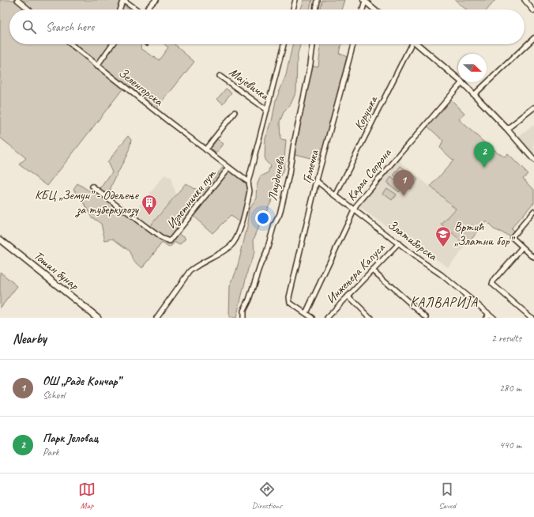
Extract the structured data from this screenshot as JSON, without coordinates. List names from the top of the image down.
{
  "streets": {
    "main road": ["Тошин бунар"],
    "street": [
      "Мајевичка",
      "Зеленгорска",
      "Корушка",
      "Грмечка",
      "Карла Сопрона",
      "Лаудонова",
      "Излетнички пут",
      "Златиборска",
      "Инжењера Капуса"
    ]
  },
  "crossings": [
    ["Зеленгорска", "Излетнички пут"],
    ["Корушка", "Златиборска"],
    ["Грмечка", "Карла Сопрона"],
    ["Грмечка", "Златиборска"],
    ["Карла Сопрона", "Златиборска"],
    ["Златиборска", "Инжењера Капуса"]
  ],
  "districts": ["КАЛВАРИЈА"],
  "places": {
    "building": ["КБЦ „Земун” - Одељење за туберкулозу"],
    "school or university": ["Вртић „Златни бор”"]
  },
  "north": "right",
  "page": {
    "search": "Search here",
    "pins": ["2", "1"],
    "heading": ["Nearby", "2 results"],
    "list": [
      {
        "mark": "1",
        "name": "ОШ „Раде Кончар”",
        "note": "School",
        "value": "280 m"
      },
      {
        "mark": "2",
        "name": "Парк Јеловац",
        "note": "Park",
        "value": "440 m"
      }
    ],
    "nav": ["Map", "Directions", "Saved"]
  }
}
